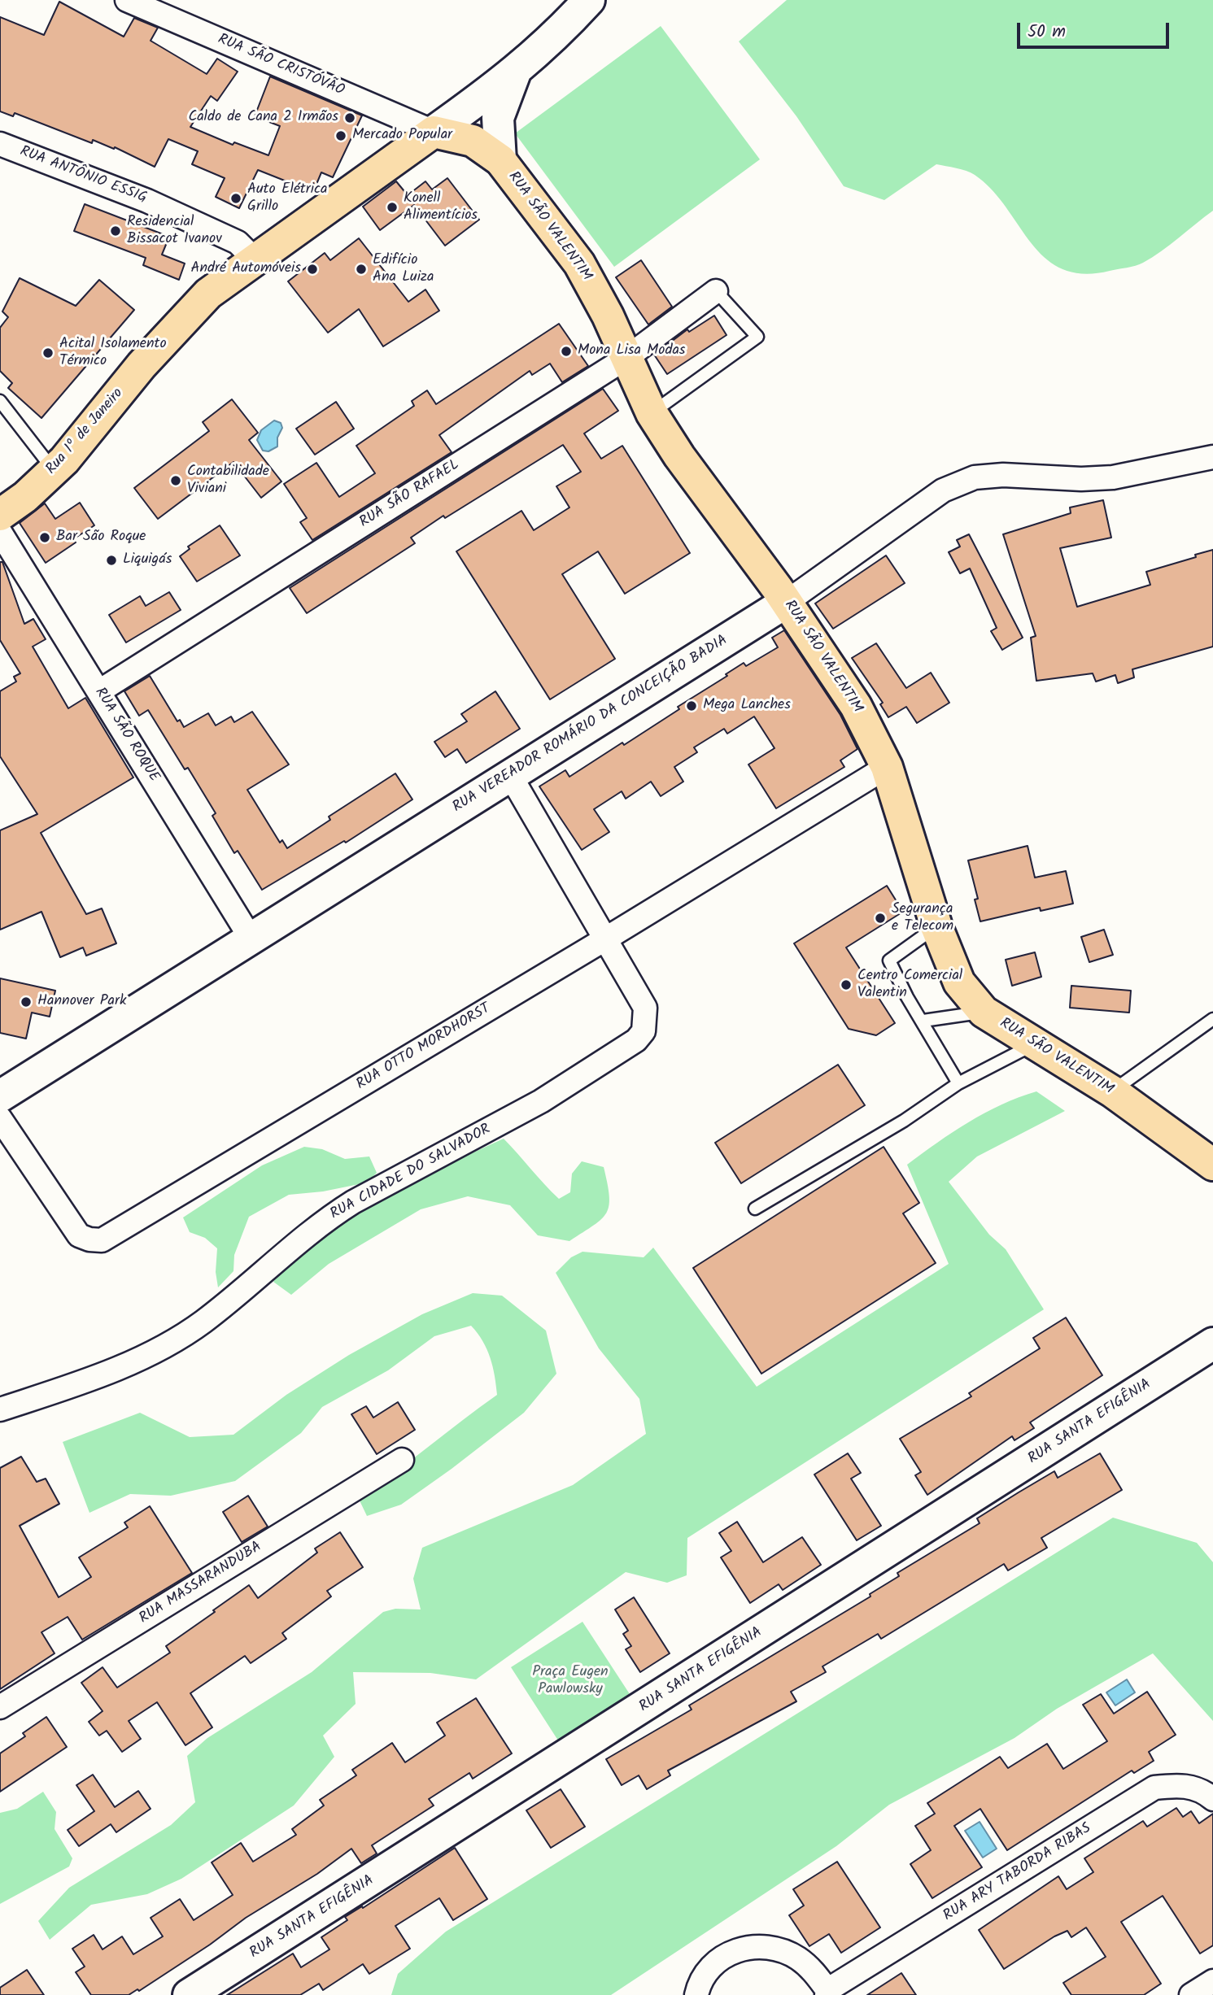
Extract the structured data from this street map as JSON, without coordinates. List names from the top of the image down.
{
  "streets": {
    "main road": ["RUA SÃO VALENTIM", "Rua 1º de Janeiro"],
    "street": [
      "RUA SÃO CRISTÓVÃO",
      "RUA ANTÔNIO ESSIG",
      "RUA SÃO RAFAEL",
      "RUA VEREADOR ROMÁRIO DA CONCEIÇÃO BADIA",
      "RUA SÃO ROQUE",
      "RUA OTTO MORDHORST",
      "RUA CIDADE DO SALVADOR",
      "RUA SANTA EFIGÊNIA",
      "RUA MASSARANDUBA",
      "RUA ARY TABORDA RIBAS"
    ]
  },
  "crossings": [
    ["RUA SÃO CRISTÓVÃO", "RUA SÃO VALENTIM"],
    ["RUA SÃO CRISTÓVÃO", "Rua 1º de Janeiro"],
    ["RUA ANTÔNIO ESSIG", "Rua 1º de Janeiro"],
    ["RUA SÃO VALENTIM", "Rua 1º de Janeiro"],
    ["RUA SÃO VALENTIM", "RUA SÃO RAFAEL"],
    ["RUA SÃO VALENTIM", "RUA VEREADOR ROMÁRIO DA CONCEIÇÃO BADIA"],
    ["RUA SÃO VALENTIM", "RUA OTTO MORDHORST"],
    ["RUA SÃO RAFAEL", "RUA SÃO ROQUE"],
    ["RUA VEREADOR ROMÁRIO DA CONCEIÇÃO BADIA", "RUA SÃO ROQUE"],
    ["RUA VEREADOR ROMÁRIO DA CONCEIÇÃO BADIA", "RUA CIDADE DO SALVADOR"],
    ["RUA OTTO MORDHORST", "RUA CIDADE DO SALVADOR"]
  ],
  "parks": ["Praça Eugen Pawlowsky"],
  "places": [
    "Caldo de Cana 2 Irmãos",
    "Mercado Popular",
    "Auto Elétrica Grillo",
    "Konell Alimentícios",
    "Residencial Bissacot Ivanov",
    "André Automóveis",
    "Edifício Ana Luiza",
    "Mona Lisa Modas",
    "Acital Isolamento Térmico",
    "Contabilidade Viviani",
    "Bar São Roque",
    "Liquigás",
    "Mega Lanches",
    "Segurança e Telecom",
    "Centro Comercial Valentin",
    "Hannover Park"
  ],
  "scale_bar": "50 m"
}
